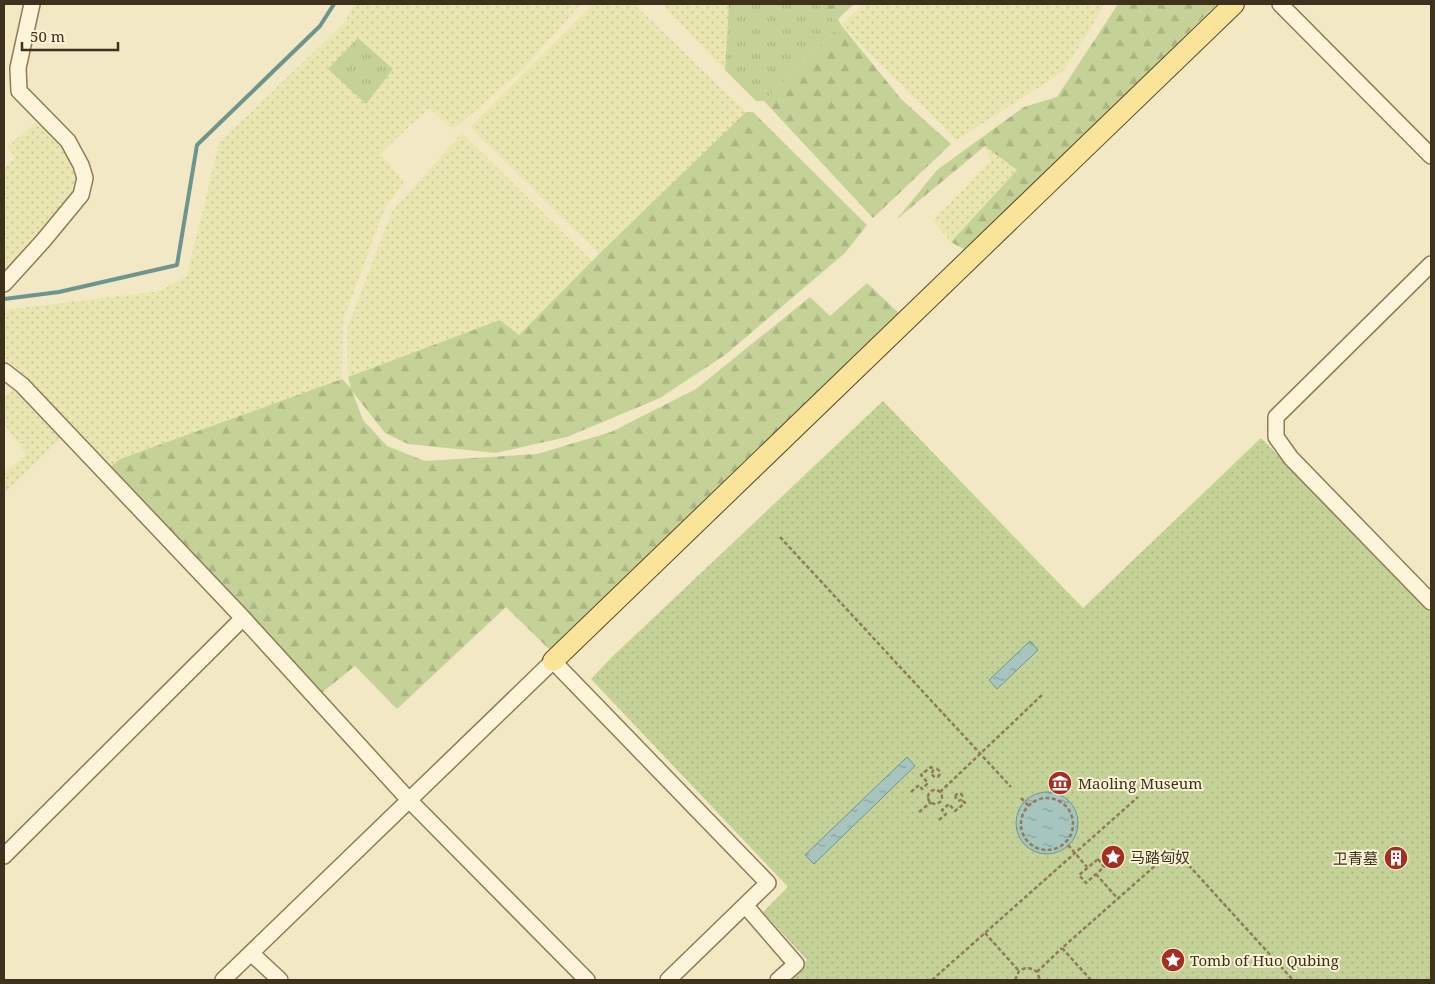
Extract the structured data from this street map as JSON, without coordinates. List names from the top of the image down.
{
  "places": {
    "museum": ["Maoling Museum"],
    "place": ["马踏匈奴", "Tomb of Huo Qubing"],
    "building": ["卫青墓"]
  },
  "scale_bar": "50 m"
}
